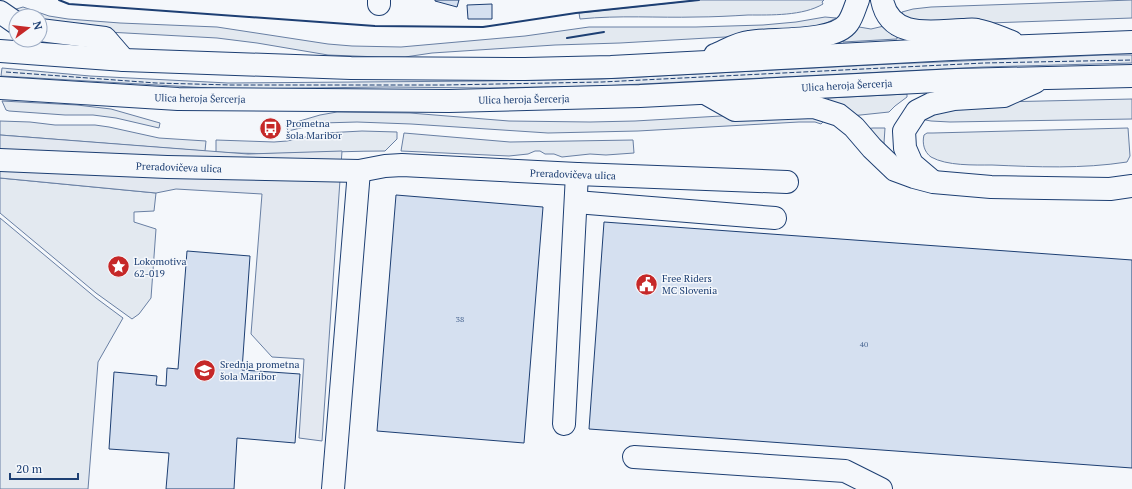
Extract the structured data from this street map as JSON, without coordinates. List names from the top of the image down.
{
  "streets": {
    "main road": ["Ulica heroja Šercerja", "Preradovičeva ulica"]
  },
  "places": {
    "bus stop": ["Prometna šola Maribor"],
    "place": ["Lokomotiva 62-019"],
    "public building": ["Free Riders MC Slovenia"],
    "school or university": ["Srednja prometna šola Maribor"]
  },
  "house_numbers": ["38", "40"],
  "scale_bar": "20 m",
  "north": "right"
}
